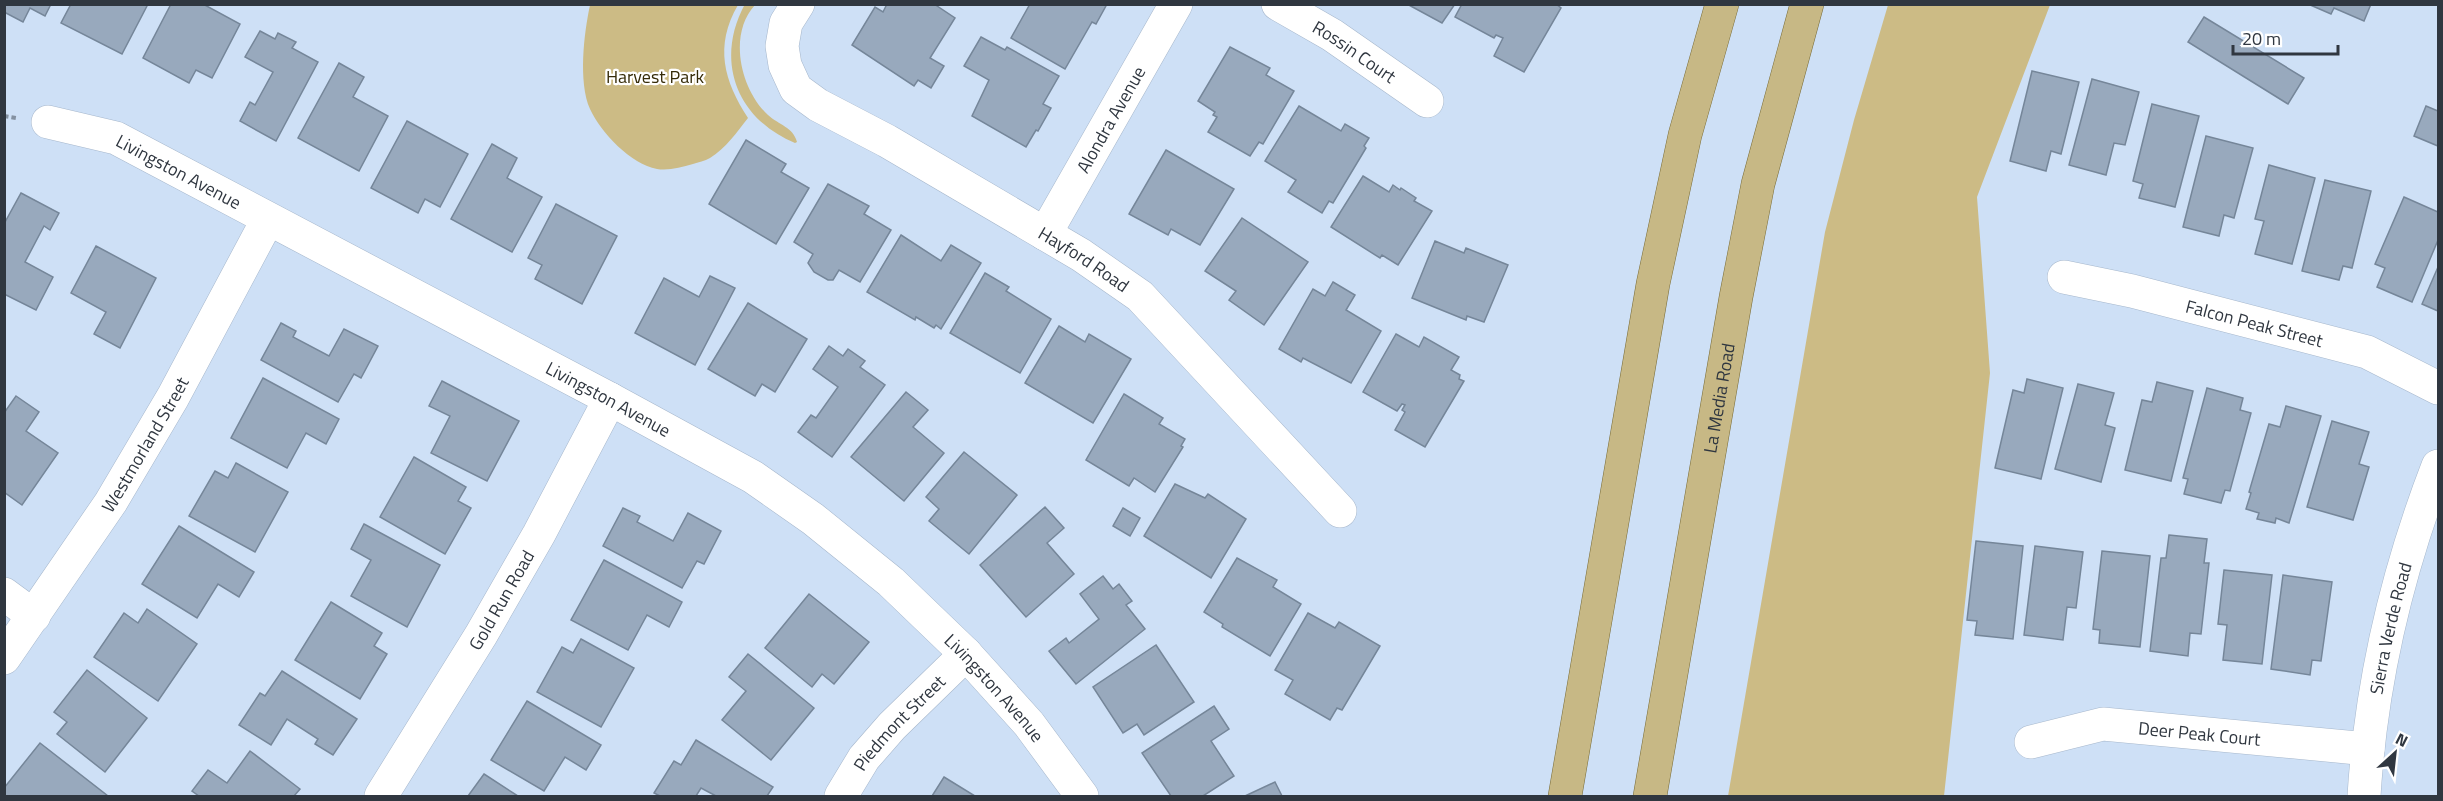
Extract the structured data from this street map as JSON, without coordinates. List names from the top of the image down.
{
  "streets": {
    "main road": ["La Media Road"],
    "street": [
      "Rossin Court",
      "Alondra Avenue",
      "Livingston Avenue",
      "Hayford Road",
      "Falcon Peak Street",
      "Westmorland Street",
      "Gold Run Road",
      "Sierra Verde Road",
      "Piedmont Street",
      "Deer Peak Court"
    ]
  },
  "crossings": [
    ["Alondra Avenue", "Hayford Road"],
    ["Livingston Avenue", "Westmorland Street"],
    ["Livingston Avenue", "Gold Run Road"],
    ["Livingston Avenue", "Piedmont Street"],
    ["Sierra Verde Road", "Deer Peak Court"]
  ],
  "parks": ["Harvest Park"],
  "scale_bar": "20 m",
  "north": "top right"
}
